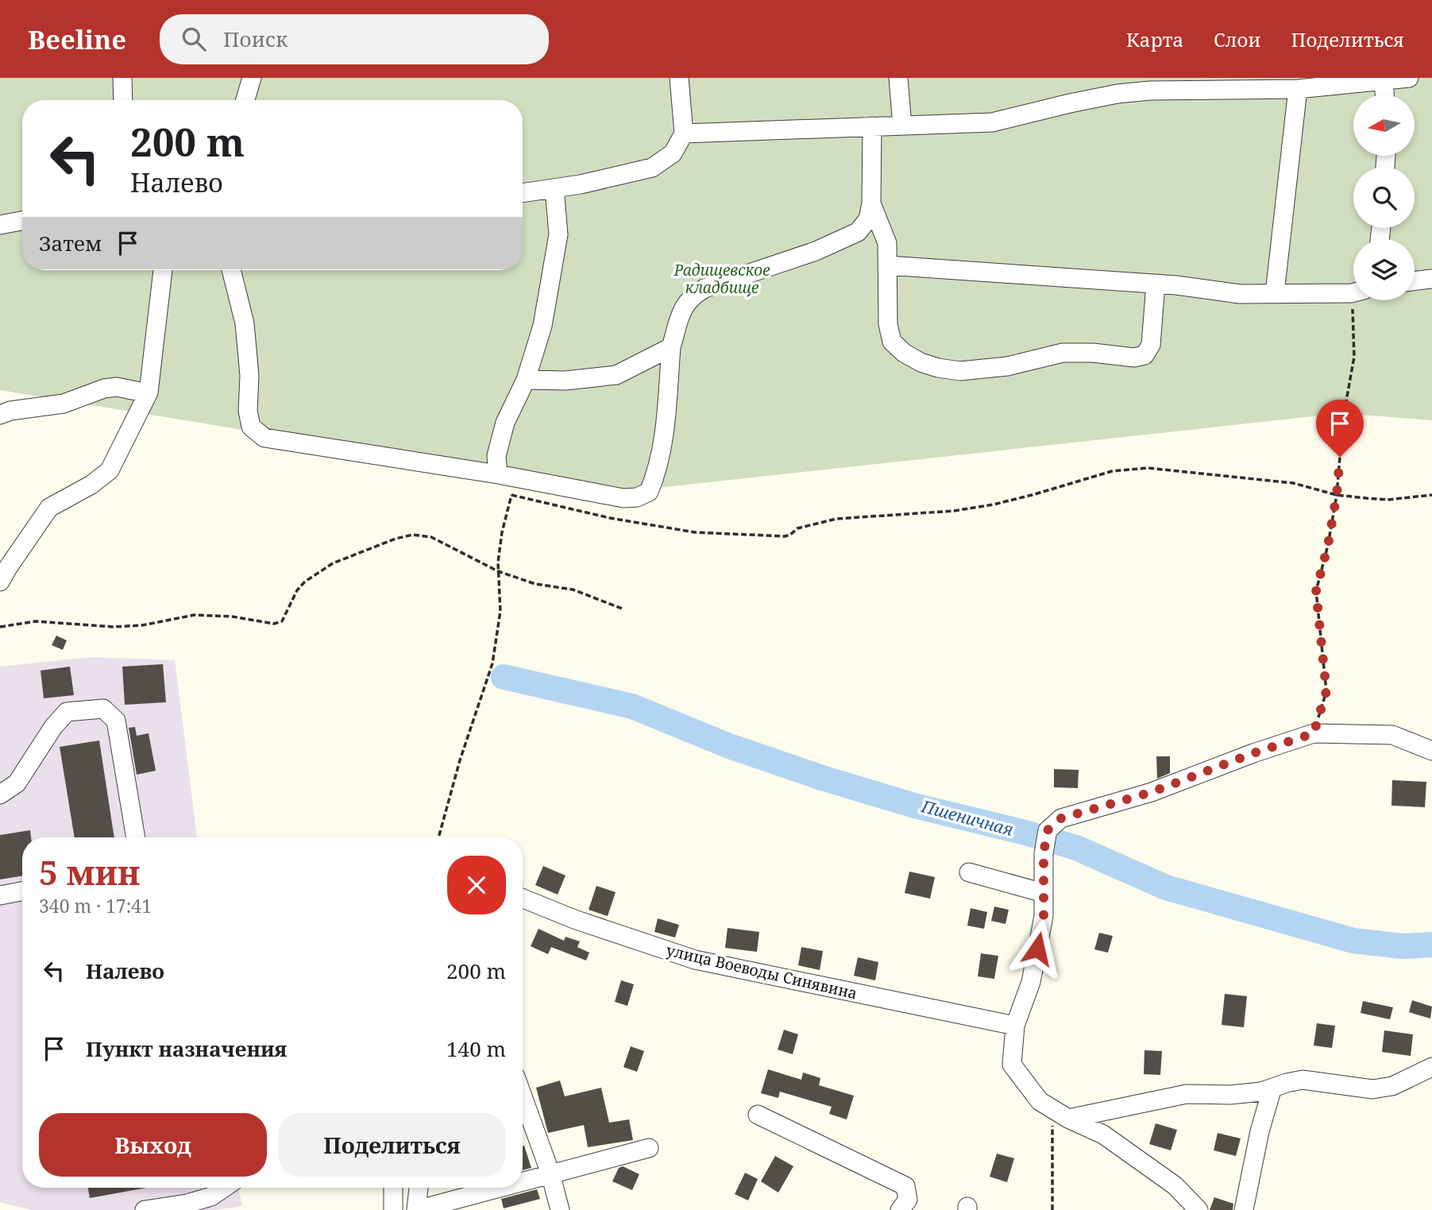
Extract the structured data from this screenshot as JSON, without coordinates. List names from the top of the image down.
{
  "streets": {
    "street": ["улица Воеводы Синявина"]
  },
  "water": ["Пшеничная"],
  "parks": ["Радищевское кладбище"],
  "north": "left",
  "page": {
    "header": "Beeline",
    "search": "Поиск",
    "nav": ["Карта", "Слои", "Поделиться"],
    "turn": ["200 m", "Налево"],
    "then": "Затем",
    "heading": ["5 мин", "340 m · 17:41"],
    "list": [
      {
        "name": "Налево",
        "value": "200 m"
      },
      {
        "name": "Пункт назначения",
        "value": "140 m"
      }
    ],
    "buttons": ["Выход", "Поделиться"]
  }
}
